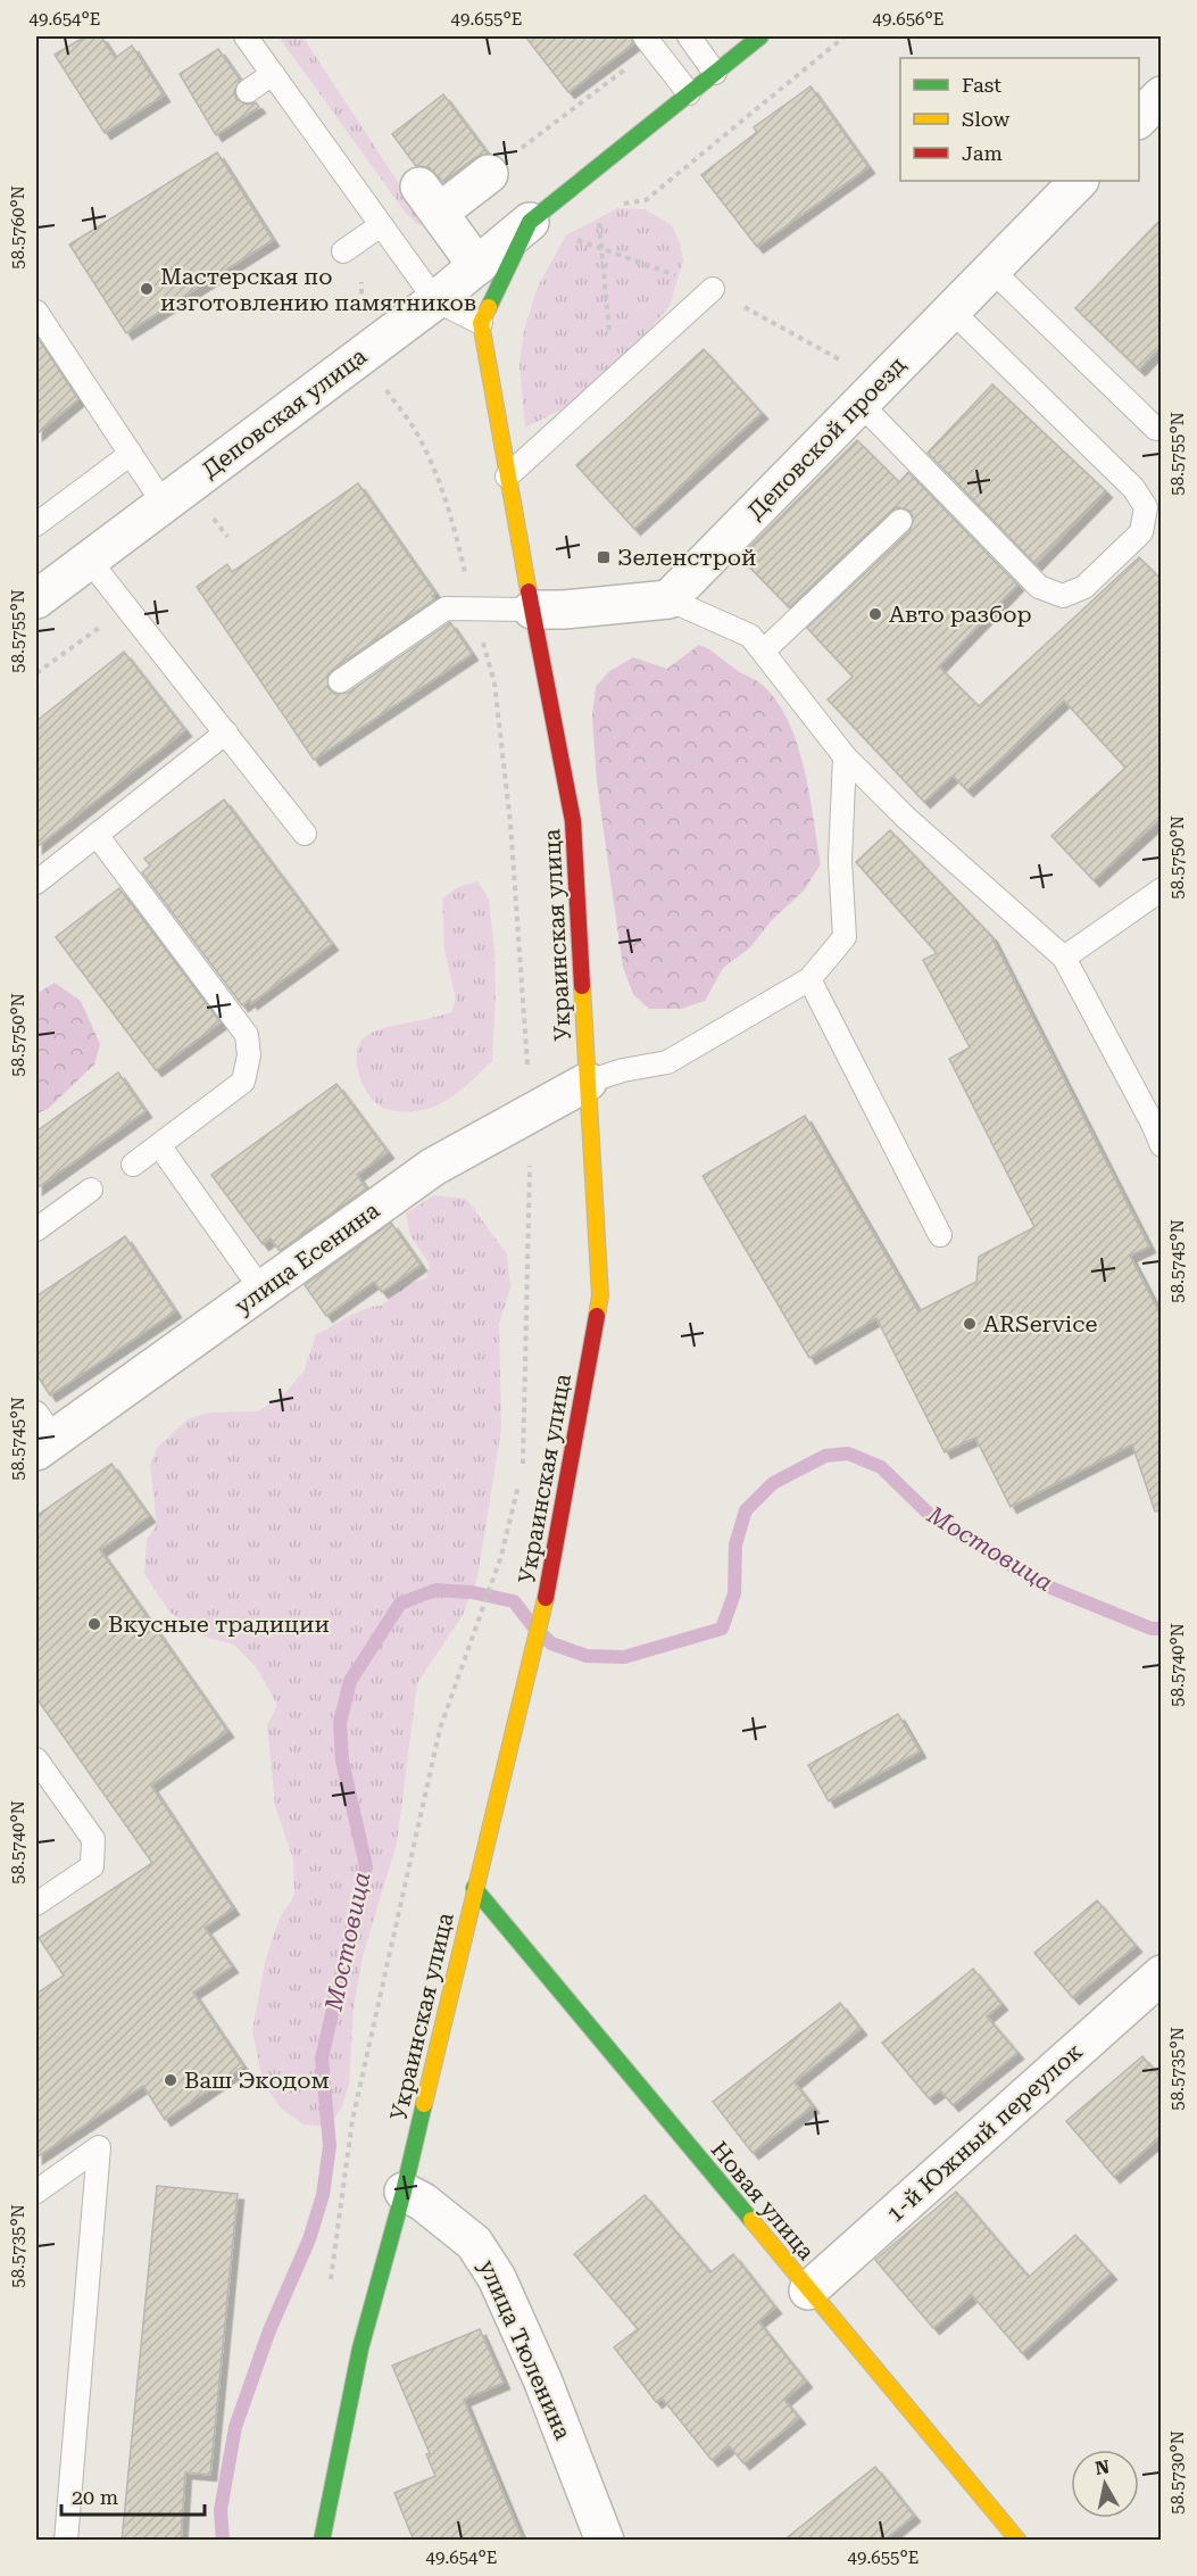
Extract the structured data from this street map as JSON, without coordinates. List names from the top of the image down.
{
  "streets": {
    "main road": ["Деповская улица", "Украинская улица", "Новая улица"],
    "street": [
      "Деповской проезд",
      "улица Есенина",
      "1-й Южный переулок",
      "улица Тюленина"
    ]
  },
  "crossings": [
    ["Деповская улица", "Украинская улица"],
    ["Украинская улица", "улица Есенина"],
    ["Украинская улица", "Новая улица"],
    ["Украинская улица", "улица Тюленина"],
    ["1-й Южный переулок", "Новая улица"]
  ],
  "water": ["Мостовица"],
  "places": {
    "other": [
      "Мастерская по изготовлению памятников",
      "Авто разбор",
      "ARService",
      "Вкусные традиции",
      "Ваш Экодом"
    ],
    "transit": ["Зеленстрой"]
  },
  "legend": ["Fast", "Slow", "Jam"],
  "scale_bar": "20 m",
  "north": "top",
  "coordinates": [
    "49.654°E",
    "49.655°E",
    "49.656°E",
    "58.5760°N",
    "58.5755°N",
    "58.5750°N",
    "58.5745°N",
    "58.5740°N",
    "58.5735°N",
    "58.5730°N"
  ]
}
